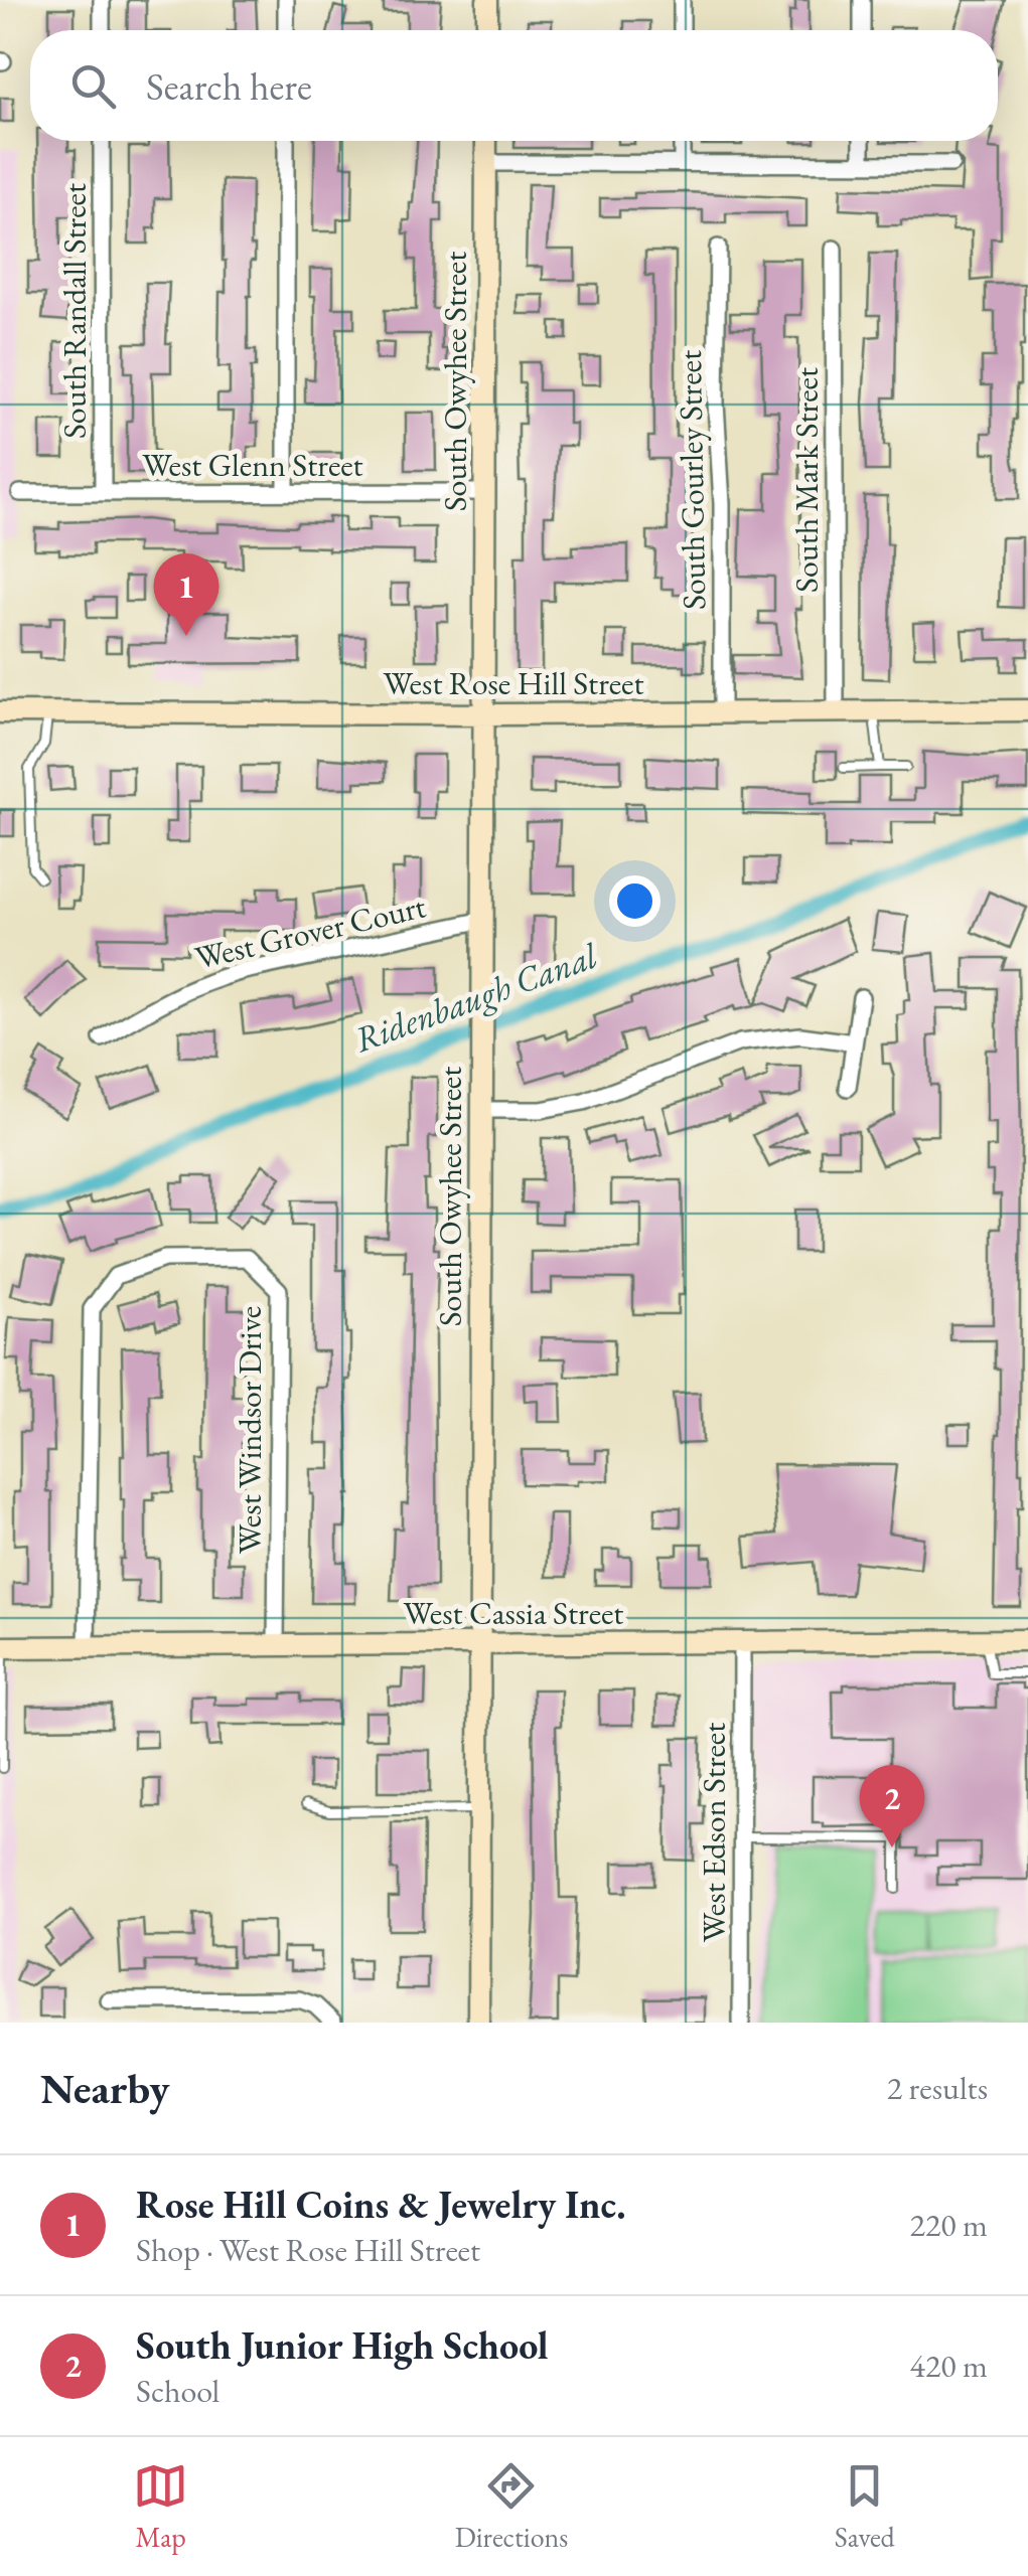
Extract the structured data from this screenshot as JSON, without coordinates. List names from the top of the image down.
{
  "streets": {
    "street": [
      "South Randall Street",
      "South Owyhee Street",
      "West Glenn Street",
      "South Gourley Street",
      "South Mark Street",
      "West Rose Hill Street",
      "West Grover Court",
      "West Windsor Drive",
      "West Cassia Street",
      "West Edson Street"
    ]
  },
  "crossings": [
    ["South Randall Street", "West Glenn Street"],
    ["South Owyhee Street", "West Glenn Street"],
    ["South Owyhee Street", "West Rose Hill Street"],
    ["South Owyhee Street", "West Grover Court"],
    ["South Owyhee Street", "West Cassia Street"],
    ["South Gourley Street", "West Rose Hill Street"],
    ["South Mark Street", "West Rose Hill Street"],
    ["West Windsor Drive", "West Cassia Street"],
    ["West Cassia Street", "West Edson Street"]
  ],
  "water": ["Ridenbaugh Canal"],
  "page": {
    "search": "Search here",
    "pins": ["1", "2"],
    "heading": ["Nearby", "2 results"],
    "list": [
      {
        "mark": "1",
        "name": "Rose Hill Coins & Jewelry Inc.",
        "note": "Shop · West Rose Hill Street",
        "value": "220 m"
      },
      {
        "mark": "2",
        "name": "South Junior High School",
        "note": "School",
        "value": "420 m"
      }
    ],
    "nav": ["Map", "Directions", "Saved"]
  }
}
